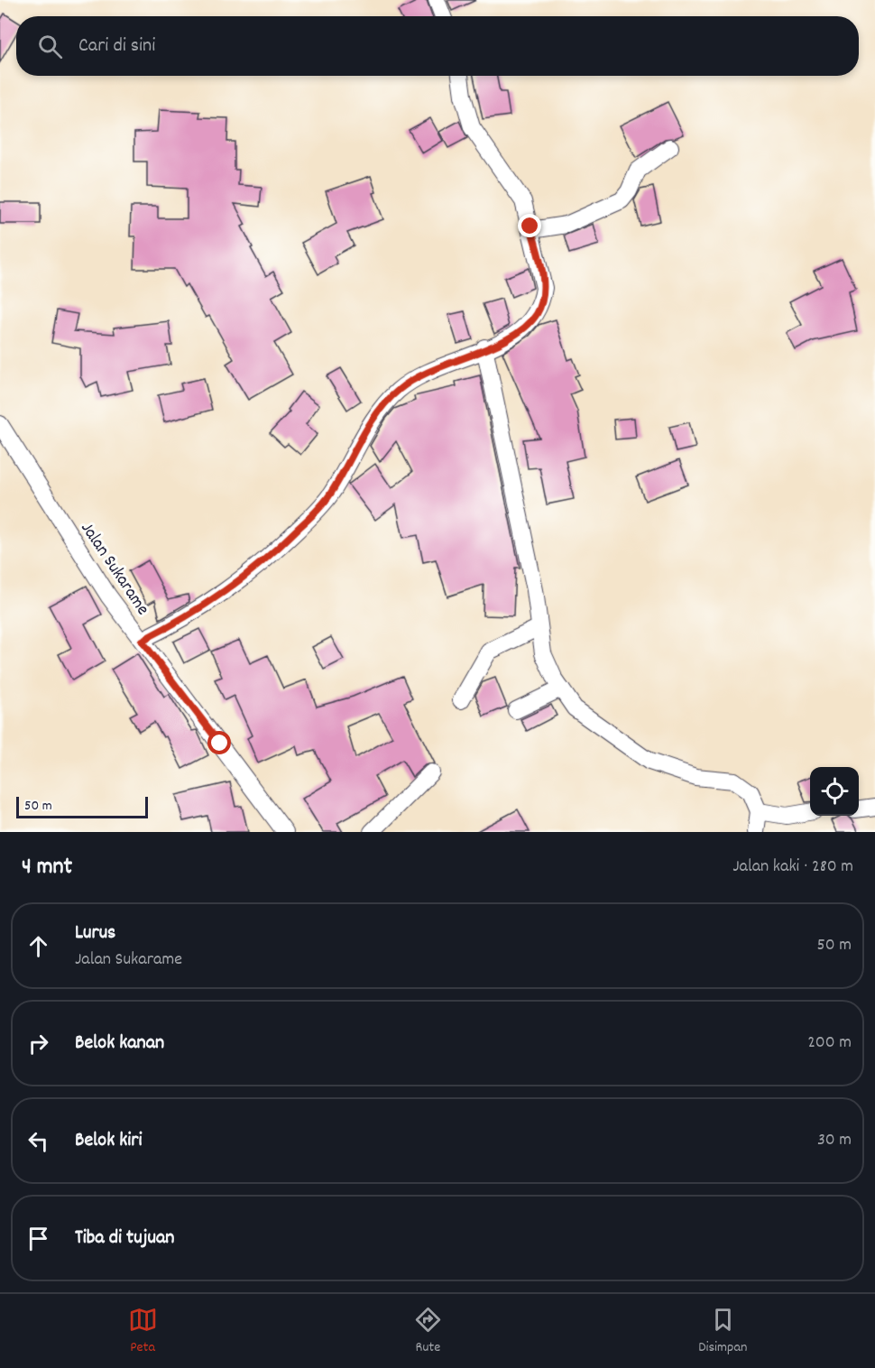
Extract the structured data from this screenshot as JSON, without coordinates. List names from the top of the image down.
{
  "streets": {
    "street": ["Jalan Sukarame"]
  },
  "scale_bar": "50 m",
  "page": {
    "search": "Cari di sini",
    "scale": "50 m",
    "heading": ["4 mnt", "Jalan kaki · 280 m"],
    "list": [
      ["Lurus", "Jalan Sukarame", "50 m"],
      ["Belok kanan", "200 m"],
      ["Belok kiri", "30 m"],
      "Tiba di tujuan"
    ],
    "nav": ["Peta", "Rute", "Disimpan"]
  }
}
